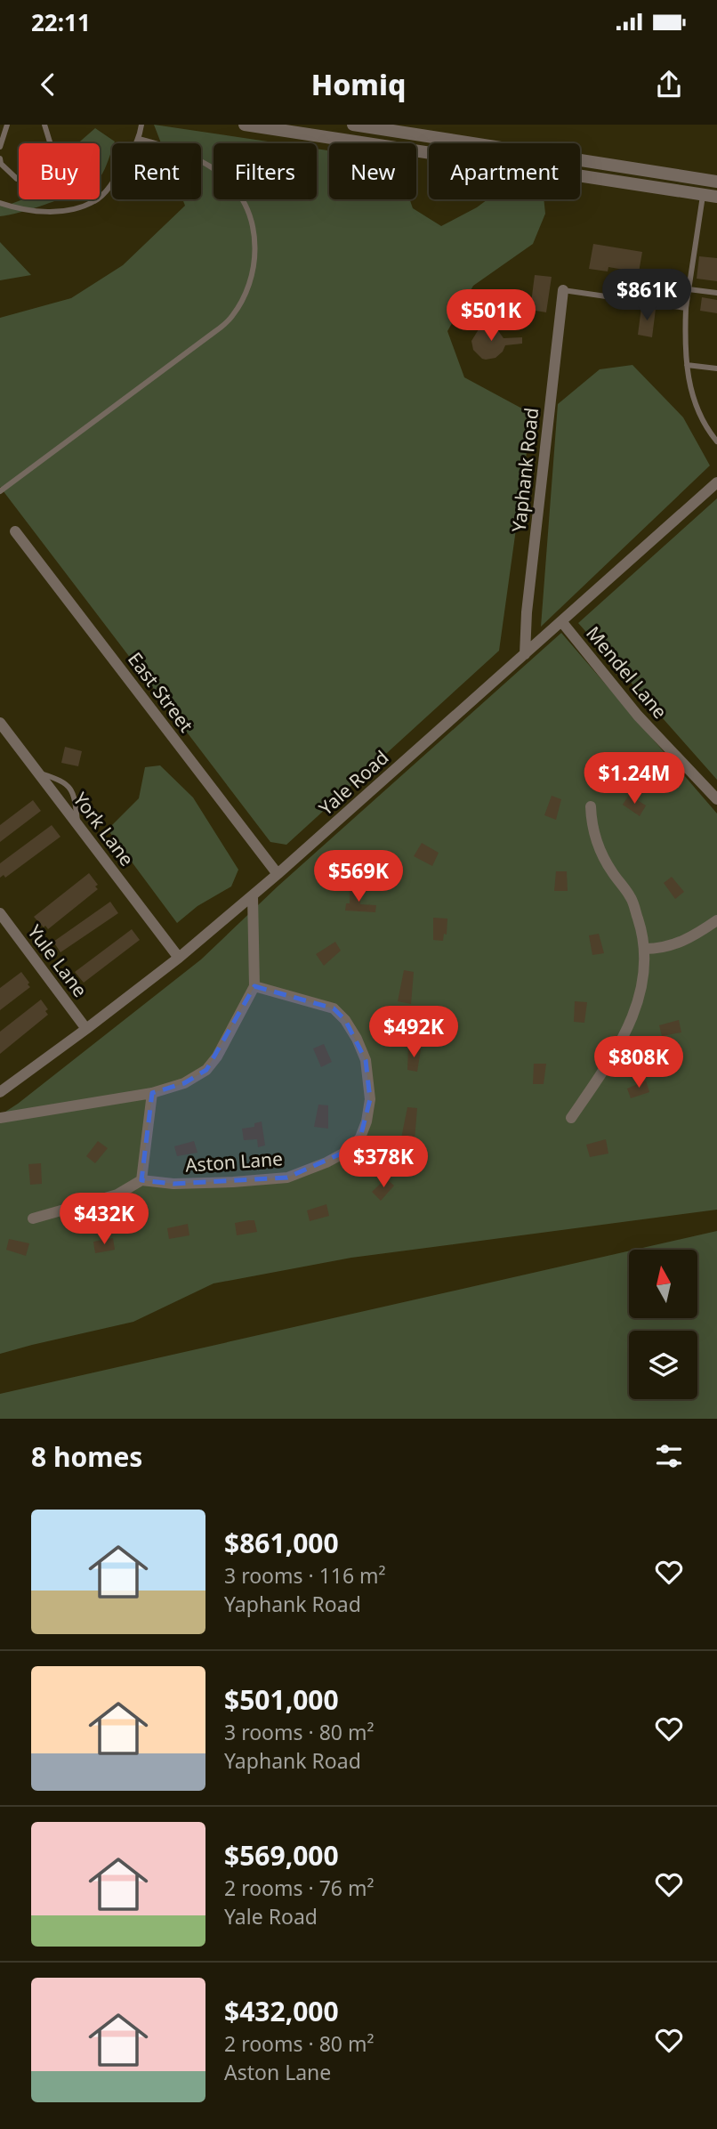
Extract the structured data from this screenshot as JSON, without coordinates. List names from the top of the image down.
{
  "streets": {
    "street": [
      "Yaphank Road",
      "Mendel Lane",
      "East Street",
      "Yale Road",
      "York Lane",
      "Yule Lane",
      "Aston Lane"
    ]
  },
  "crossings": [
    ["Yaphank Road", "Yale Road"],
    ["Mendel Lane", "Yale Road"],
    ["East Street", "Yale Road"],
    ["Yale Road", "York Lane"],
    ["Yale Road", "Yule Lane"]
  ],
  "north": "top",
  "page": {
    "status": "22:11",
    "header": "Homiq",
    "chip": [
      "Buy",
      "Rent",
      "Filters",
      "New",
      "Apartment"
    ],
    "price": [
      "$861K",
      "$501K",
      "$1.24M",
      "$569K",
      "$492K",
      "$808K",
      "$378K",
      "$432K"
    ],
    "heading": "8 homes",
    "list": [
      {
        "name": "$861,000",
        "note": "3 rooms · 116 m² · Yaphank Road"
      },
      {
        "name": "$501,000",
        "note": "3 rooms · 80 m² · Yaphank Road"
      },
      {
        "name": "$569,000",
        "note": "2 rooms · 76 m² · Yale Road"
      },
      {
        "name": "$432,000",
        "note": "2 rooms · 80 m² · Aston Lane"
      }
    ]
  }
}
